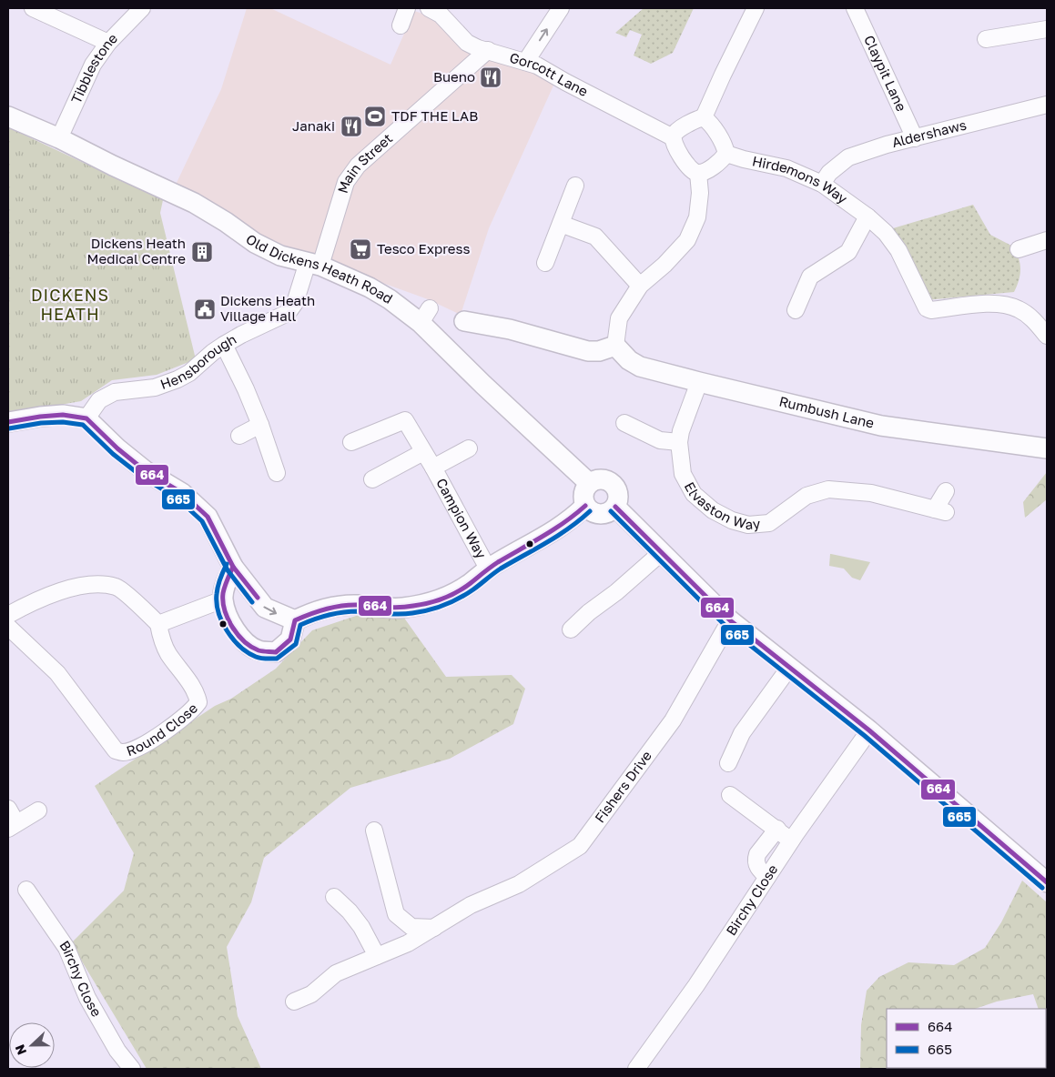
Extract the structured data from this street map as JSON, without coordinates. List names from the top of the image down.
{
  "streets": {
    "street": [
      "Tibblestone",
      "Claypit Lane",
      "Gorcott Lane",
      "Aldershaws",
      "Main Street",
      "Hirdemons Way",
      "Old Dickens Heath Road",
      "Hensborough",
      "Rumbush Lane",
      "Elvaston Way",
      "Campion Way",
      "Round Close",
      "Fishers Drive",
      "Birchy Close"
    ]
  },
  "crossings": [
    ["Tibblestone", "Old Dickens Heath Road"],
    ["Claypit Lane", "Aldershaws"],
    ["Gorcott Lane", "Main Street"],
    ["Gorcott Lane", "Hirdemons Way"],
    ["Aldershaws", "Hirdemons Way"],
    ["Main Street", "Old Dickens Heath Road"],
    ["Main Street", "Hensborough"],
    ["Old Dickens Heath Road", "Hensborough"],
    ["Rumbush Lane", "Elvaston Way"]
  ],
  "districts": ["DICKENS HEATH"],
  "places": {
    "restaurant": ["Bueno", "Janaki"],
    "sports": ["TDF THE LAB"],
    "supermarket": ["Tesco Express"],
    "building": ["Dickens Heath Medical Centre"],
    "public building": ["Dickens Heath Village Hall"]
  },
  "lines": ["transit line 664", "transit line 665"],
  "legend": ["664", "665"],
  "north": "left"
}
